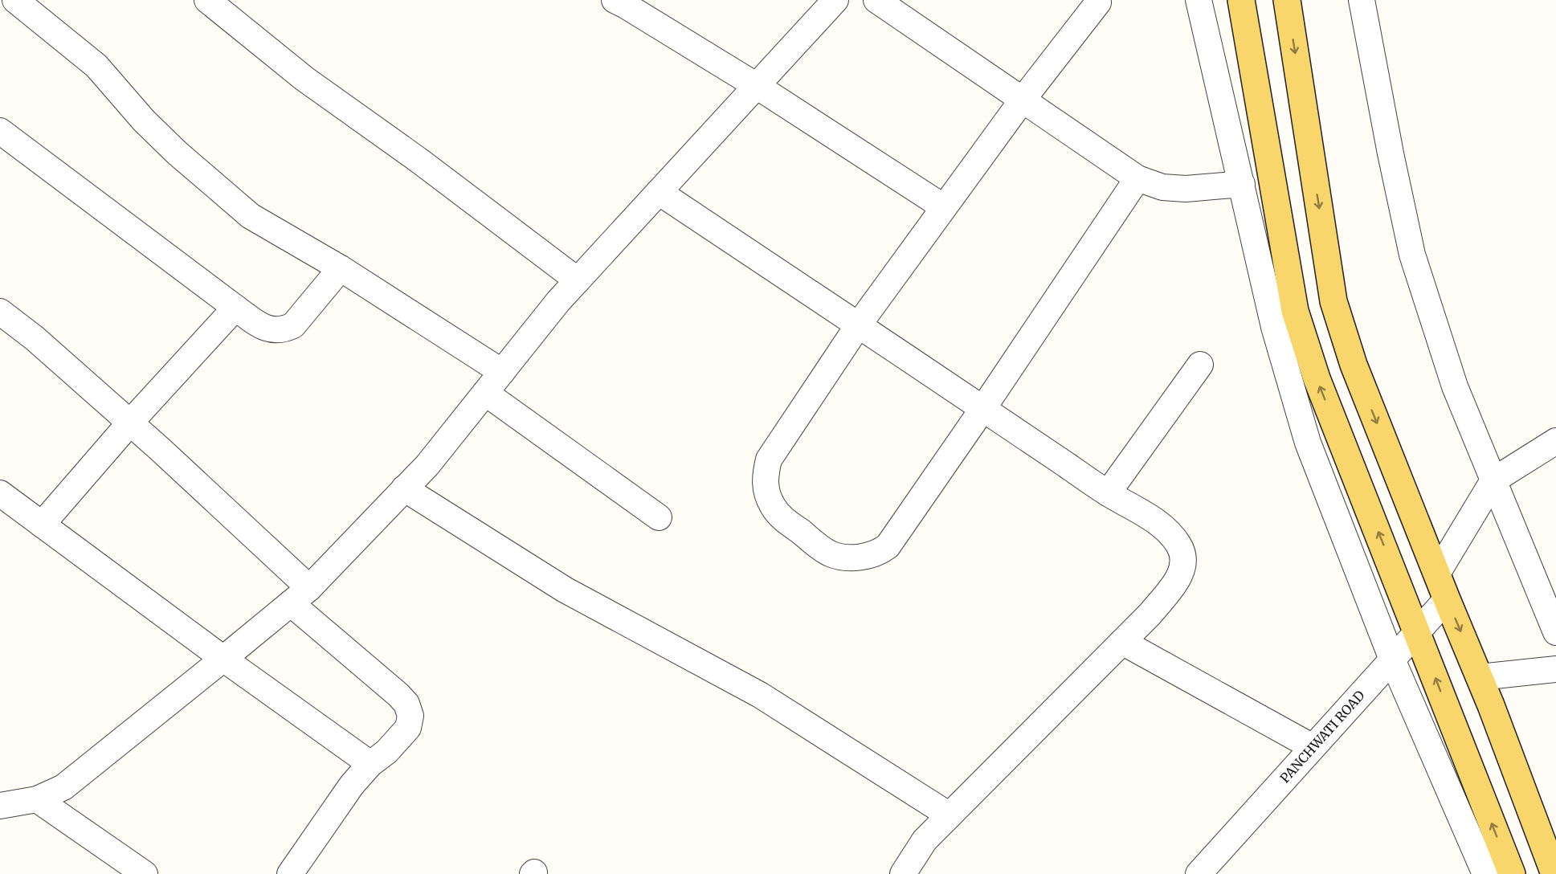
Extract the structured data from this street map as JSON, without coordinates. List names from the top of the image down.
{
  "streets": {
    "street": ["PANCHWATI ROAD"]
  }
}
